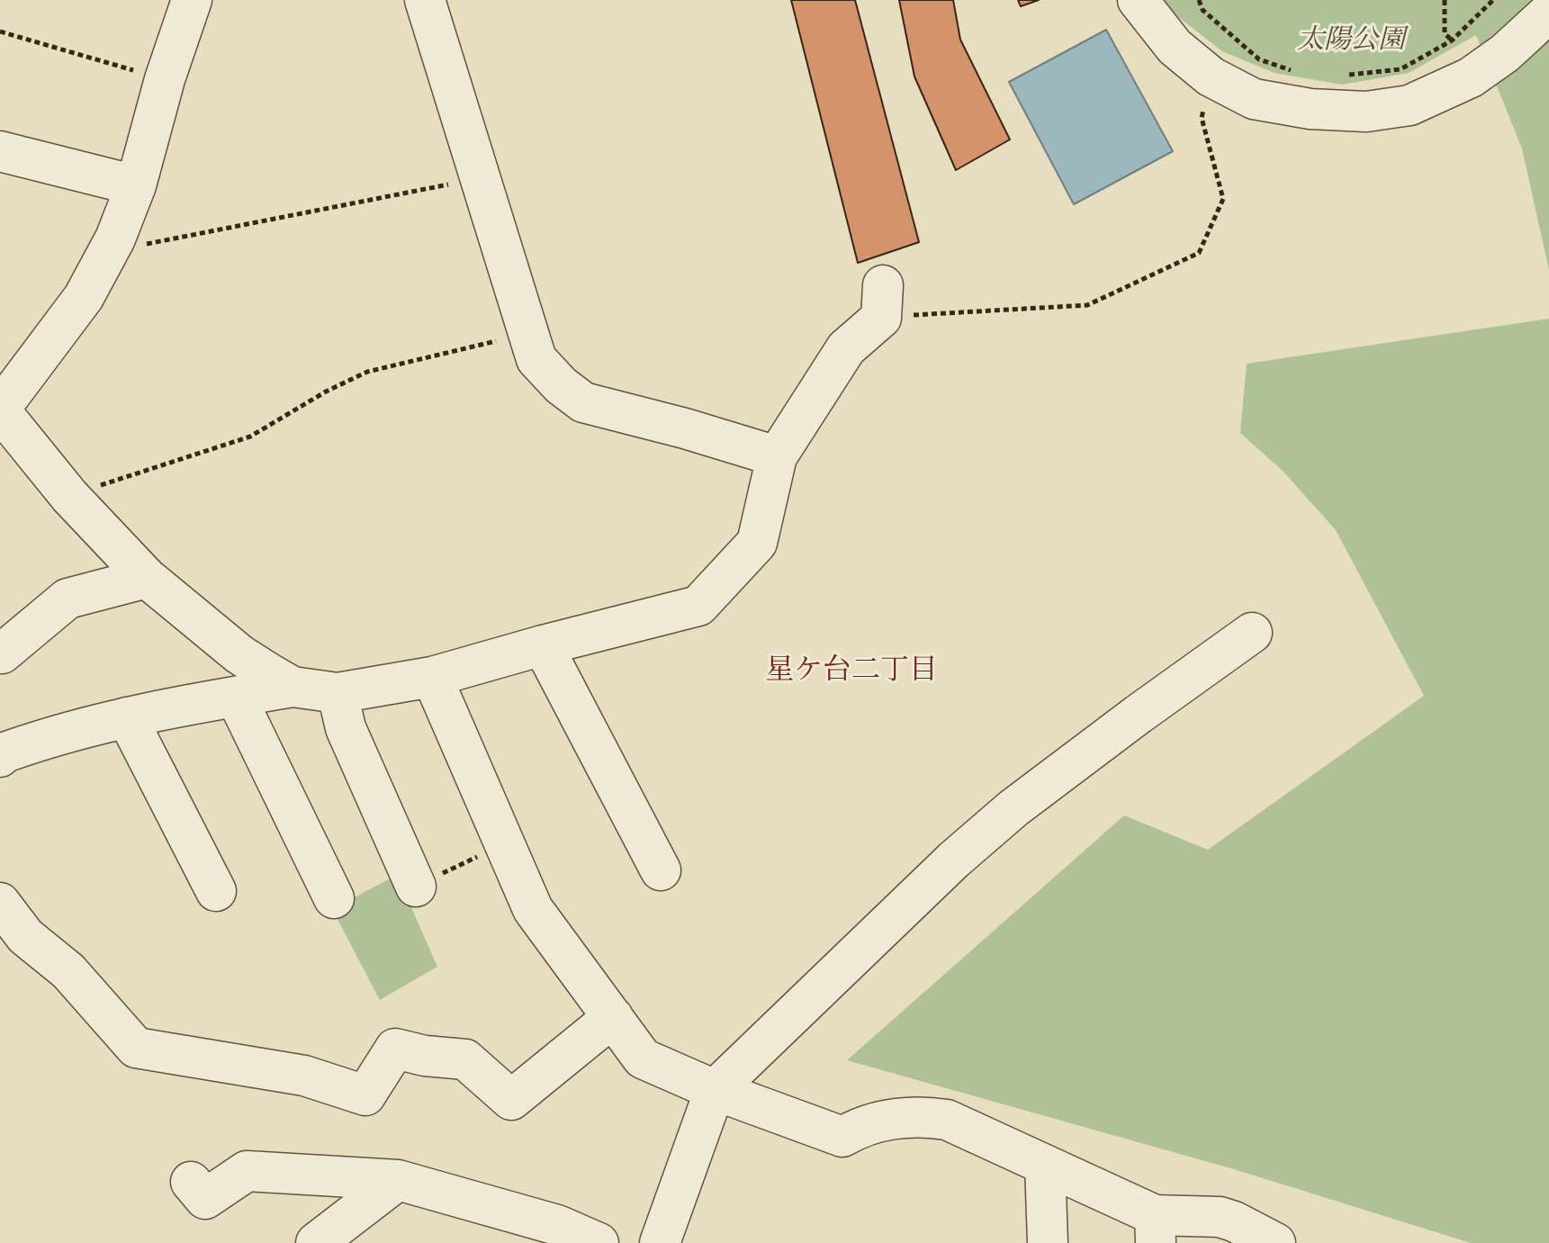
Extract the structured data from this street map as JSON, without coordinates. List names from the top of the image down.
{
  "districts": ["星ケ台二丁目"],
  "parks": ["太陽公園"]
}
